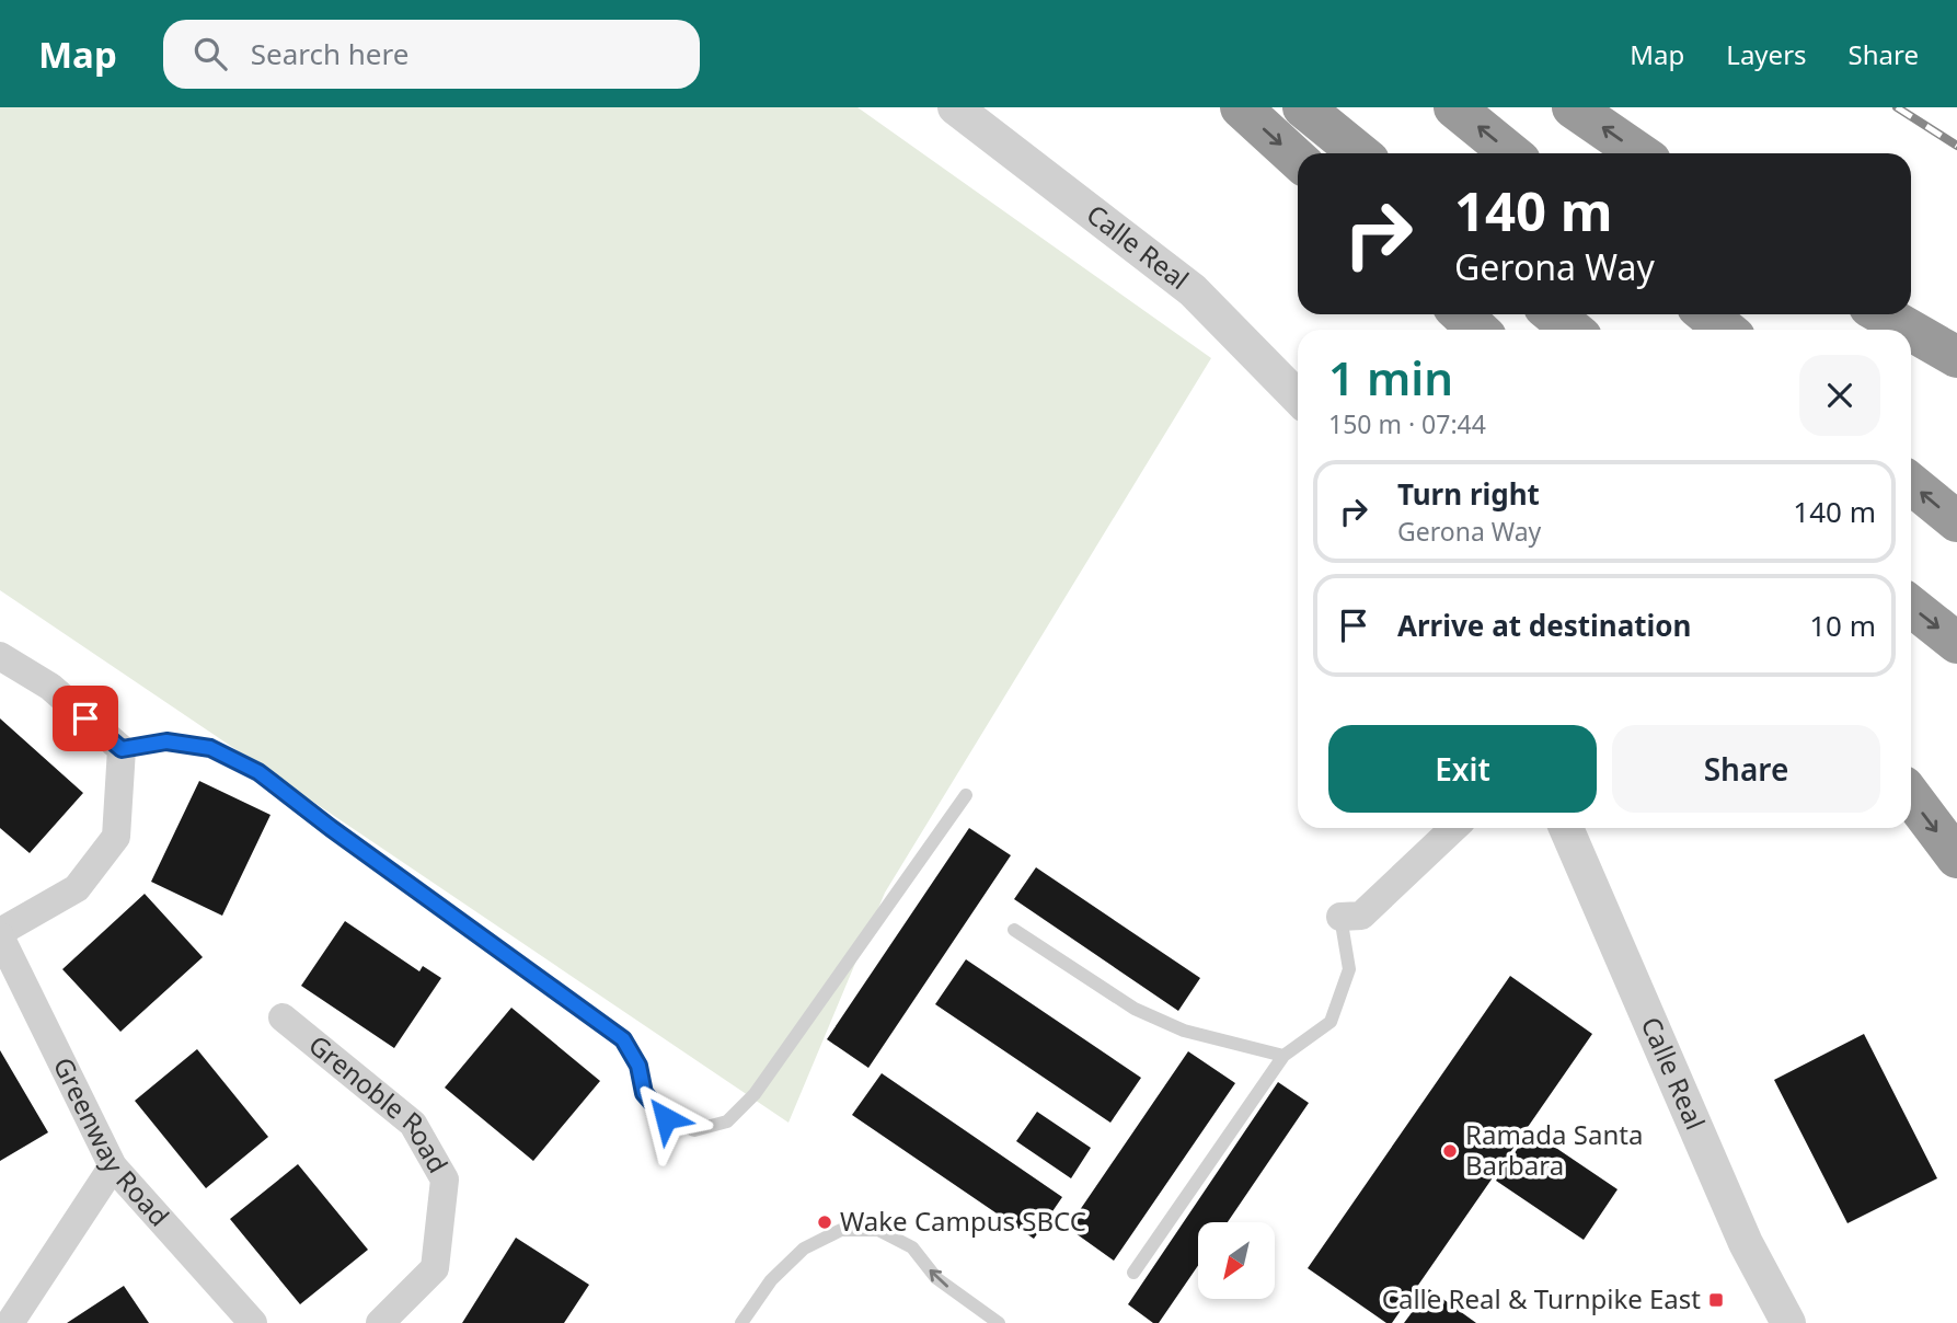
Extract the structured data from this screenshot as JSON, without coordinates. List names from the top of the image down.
{
  "streets": {
    "street": ["Calle Real", "Grenoble Road", "Greenway Road"]
  },
  "places": {
    "other": ["Ramada Santa Barbara", "Wake Campus SBCC"],
    "transit": ["Calle Real & Turnpike East"]
  },
  "north": "bottom left",
  "page": {
    "header": "Map",
    "search": "Search here",
    "nav": ["Map", "Layers", "Share"],
    "turn": ["140 m", "Gerona Way"],
    "heading": ["1 min", "150 m · 07:44"],
    "list": [
      {
        "name": "Turn right",
        "note": "Gerona Way",
        "value": "140 m"
      },
      {
        "name": "Arrive at destination",
        "value": "10 m"
      }
    ],
    "buttons": ["Exit", "Share"]
  }
}
